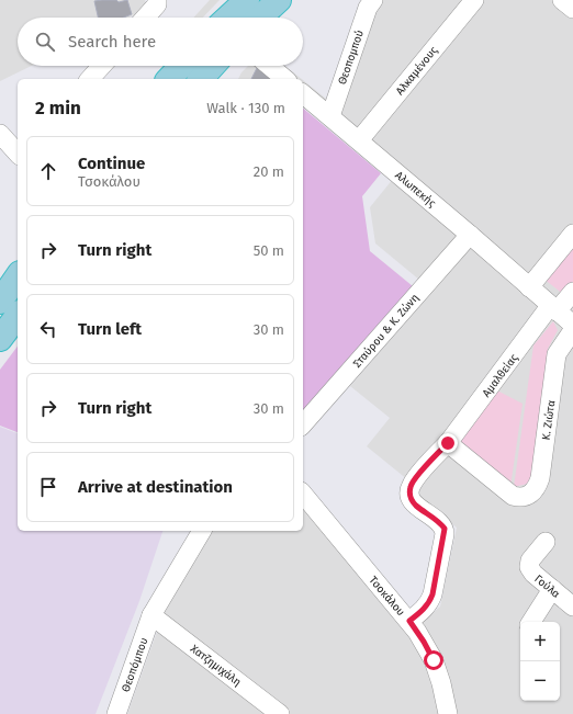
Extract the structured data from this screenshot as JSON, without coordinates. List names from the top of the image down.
{
  "streets": {
    "street": [
      "Θεοπομπού",
      "Αλκαμένους",
      "Αλωπεκής",
      "Σταύρου & Κ. Ζώνη",
      "Αμαλθείας",
      "Κ. Ζιώτα",
      "Γούλα",
      "Τσοκάλου",
      "Θεοπόμπου",
      "Χατζημιχάλη"
    ]
  },
  "crossings": [
    ["Θεοπομπού", "Αλωπεκής"],
    ["Αλκαμένους", "Αλωπεκής"],
    ["Αλωπεκής", "Σταύρου & Κ. Ζώνη"],
    ["Αλωπεκής", "Αμαλθείας"],
    ["Αμαλθείας", "Κ. Ζιώτα"],
    ["Αμαλθείας", "Τσοκάλου"],
    ["Θεοπόμπου", "Χατζημιχάλη"]
  ],
  "page": {
    "search": "Search here",
    "heading": ["2 min", "Walk · 130 m"],
    "list": [
      ["Continue", "Τσοκάλου", "20 m"],
      ["Turn right", "50 m"],
      ["Turn left", "30 m"],
      ["Turn right", "30 m"],
      "Arrive at destination"
    ],
    "map_buttons": ["+", "−"]
  }
}
